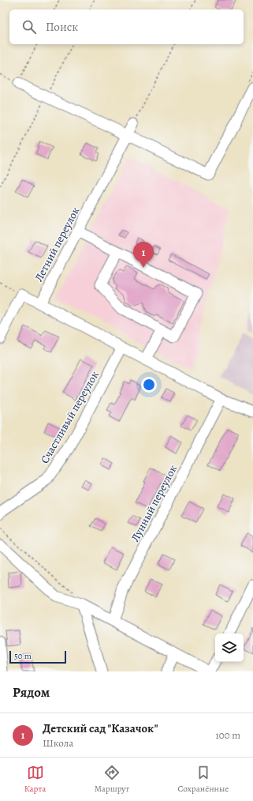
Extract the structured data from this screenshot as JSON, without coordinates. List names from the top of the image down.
{
  "streets": {
    "street": ["Летний переулок", "Счастливый переулок", "Лунный переулок"]
  },
  "scale_bar": "50 m",
  "page": {
    "search": "Поиск",
    "pins": "1",
    "scale": "50 m",
    "heading": "Рядом",
    "list": [
      {
        "mark": "1",
        "name": "Детский сад \"Казачок\"",
        "note": "Школа",
        "value": "100 m"
      }
    ],
    "nav": ["Карта", "Маршрут", "Сохранённые"]
  }
}
